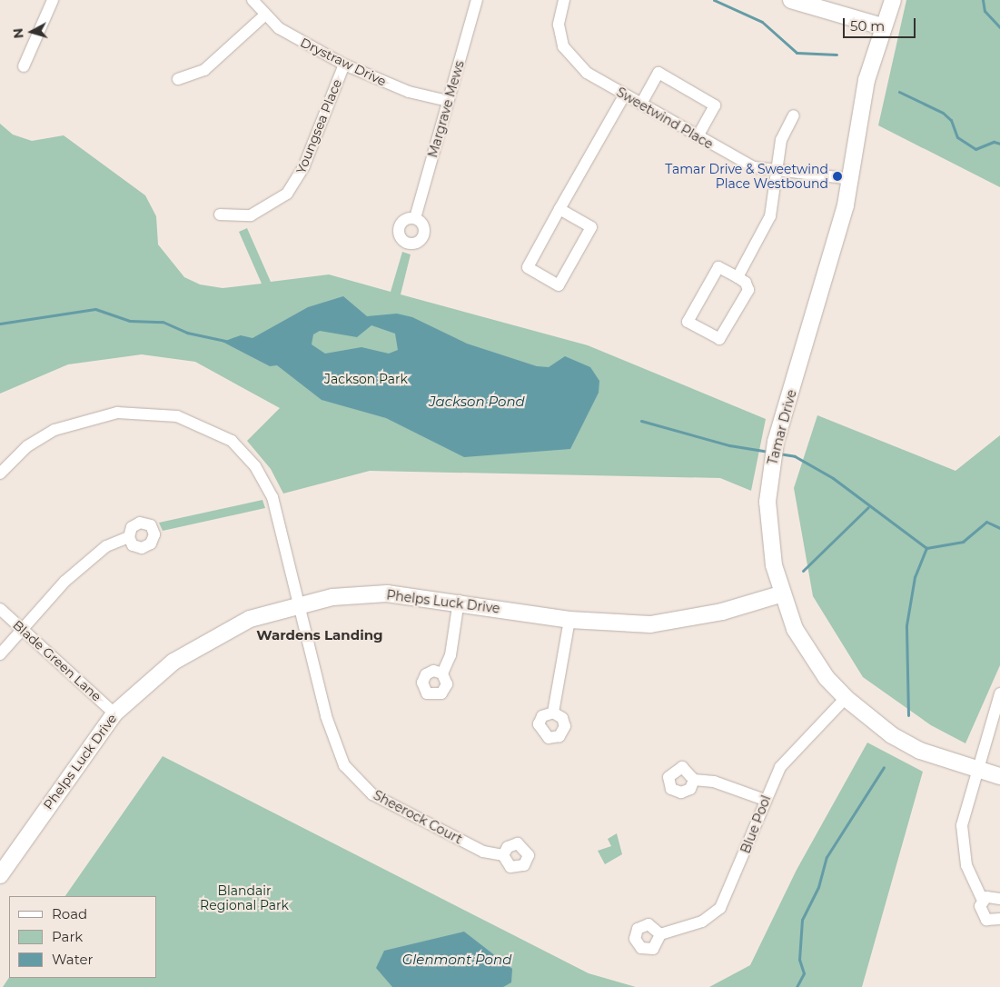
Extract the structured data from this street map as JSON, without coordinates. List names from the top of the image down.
{
  "streets": {
    "street": [
      "Drystraw Drive",
      "Margrave Mews",
      "Sweetwind Place",
      "Youngsea Place",
      "Tamar Drive",
      "Phelps Luck Drive",
      "Blade Green Lane",
      "Sheerock Court",
      "Blue Pool"
    ]
  },
  "crossings": [
    ["Drystraw Drive", "Margrave Mews"],
    ["Drystraw Drive", "Youngsea Place"],
    ["Sweetwind Place", "Tamar Drive"],
    ["Tamar Drive", "Phelps Luck Drive"],
    ["Tamar Drive", "Blue Pool"],
    ["Phelps Luck Drive", "Blade Green Lane"],
    ["Phelps Luck Drive", "Sheerock Court"]
  ],
  "districts": ["Wardens Landing"],
  "water": ["Jackson Pond", "Glenmont Pond"],
  "parks": ["Jackson Park", "Blandair Regional Park"],
  "places": ["Tamar Drive & Sweetwind Place Westbound"],
  "legend": ["Road", "Park", "Water"],
  "scale_bar": "50 m",
  "north": "left"
}
